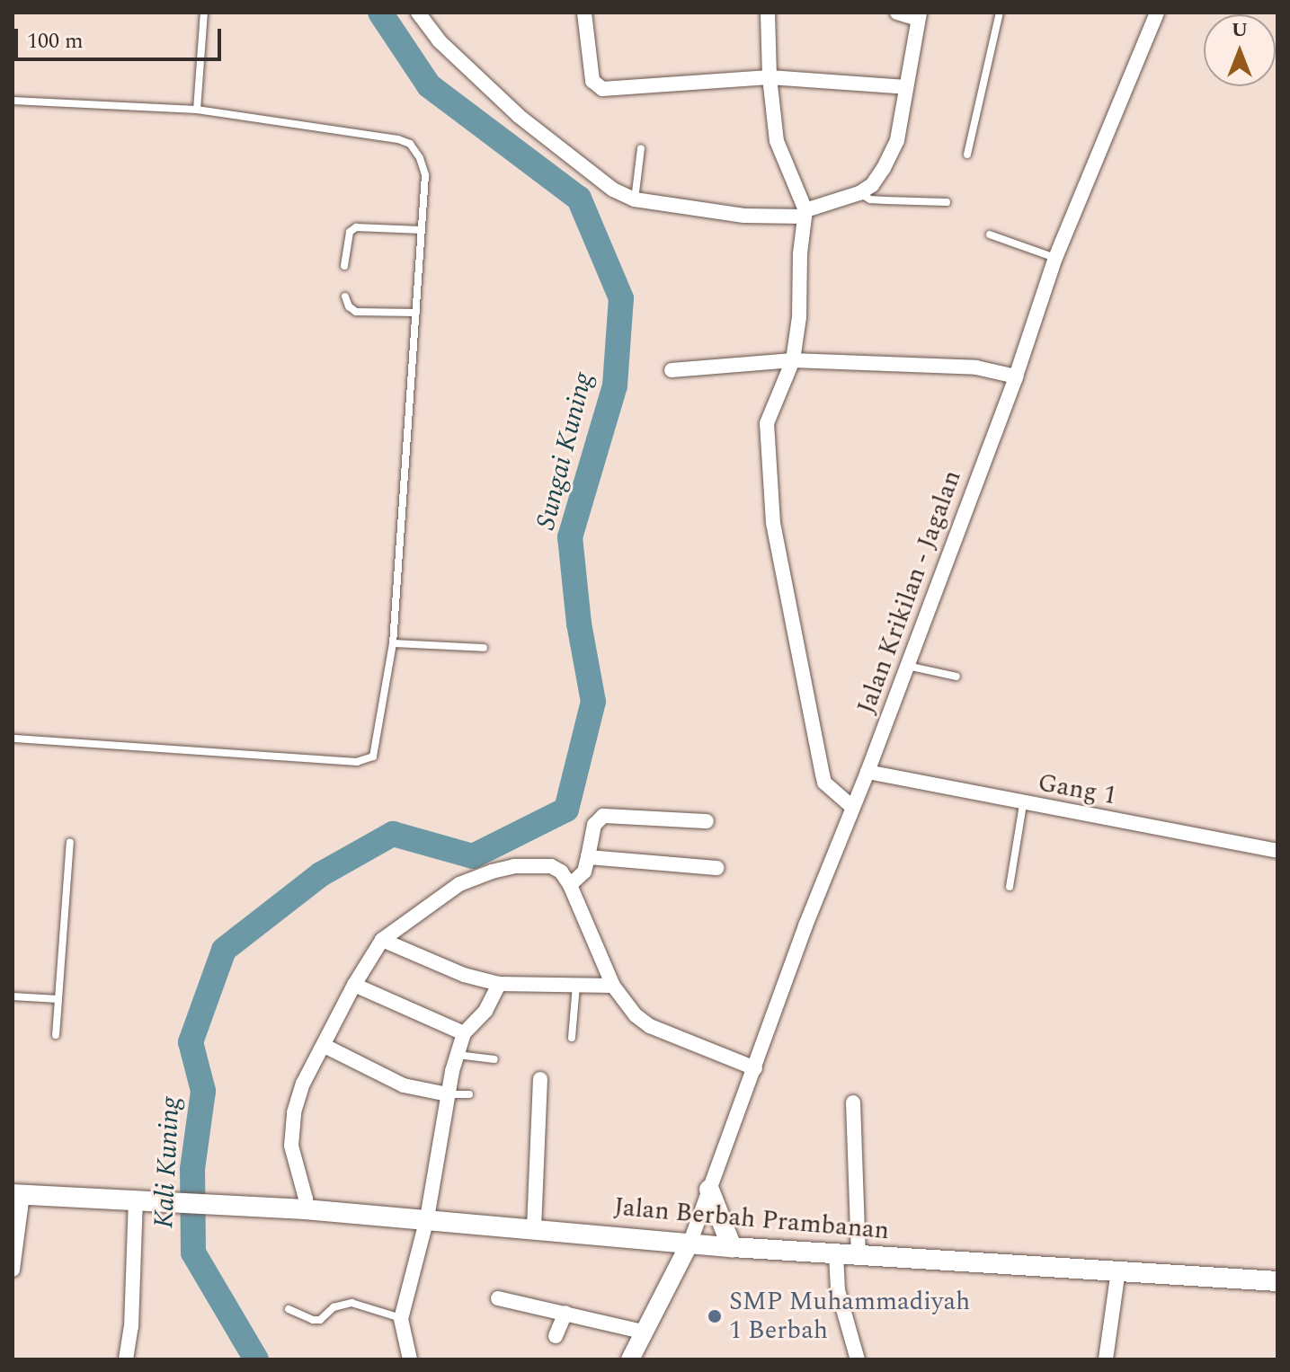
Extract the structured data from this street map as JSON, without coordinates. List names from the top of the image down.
{
  "streets": {
    "main road": ["Jalan Berbah Prambanan"],
    "street": ["Jalan Krikilan - Jagalan", "Gang 1"]
  },
  "crossings": [
    ["Jalan Krikilan - Jagalan", "Gang 1"],
    ["Jalan Krikilan - Jagalan", "Jalan Berbah Prambanan"]
  ],
  "water": ["Sungai Kuning", "Kali Kuning"],
  "places": ["SMP Muhammadiyah 1 Berbah"],
  "scale_bar": "100 m",
  "north": "top"
}
